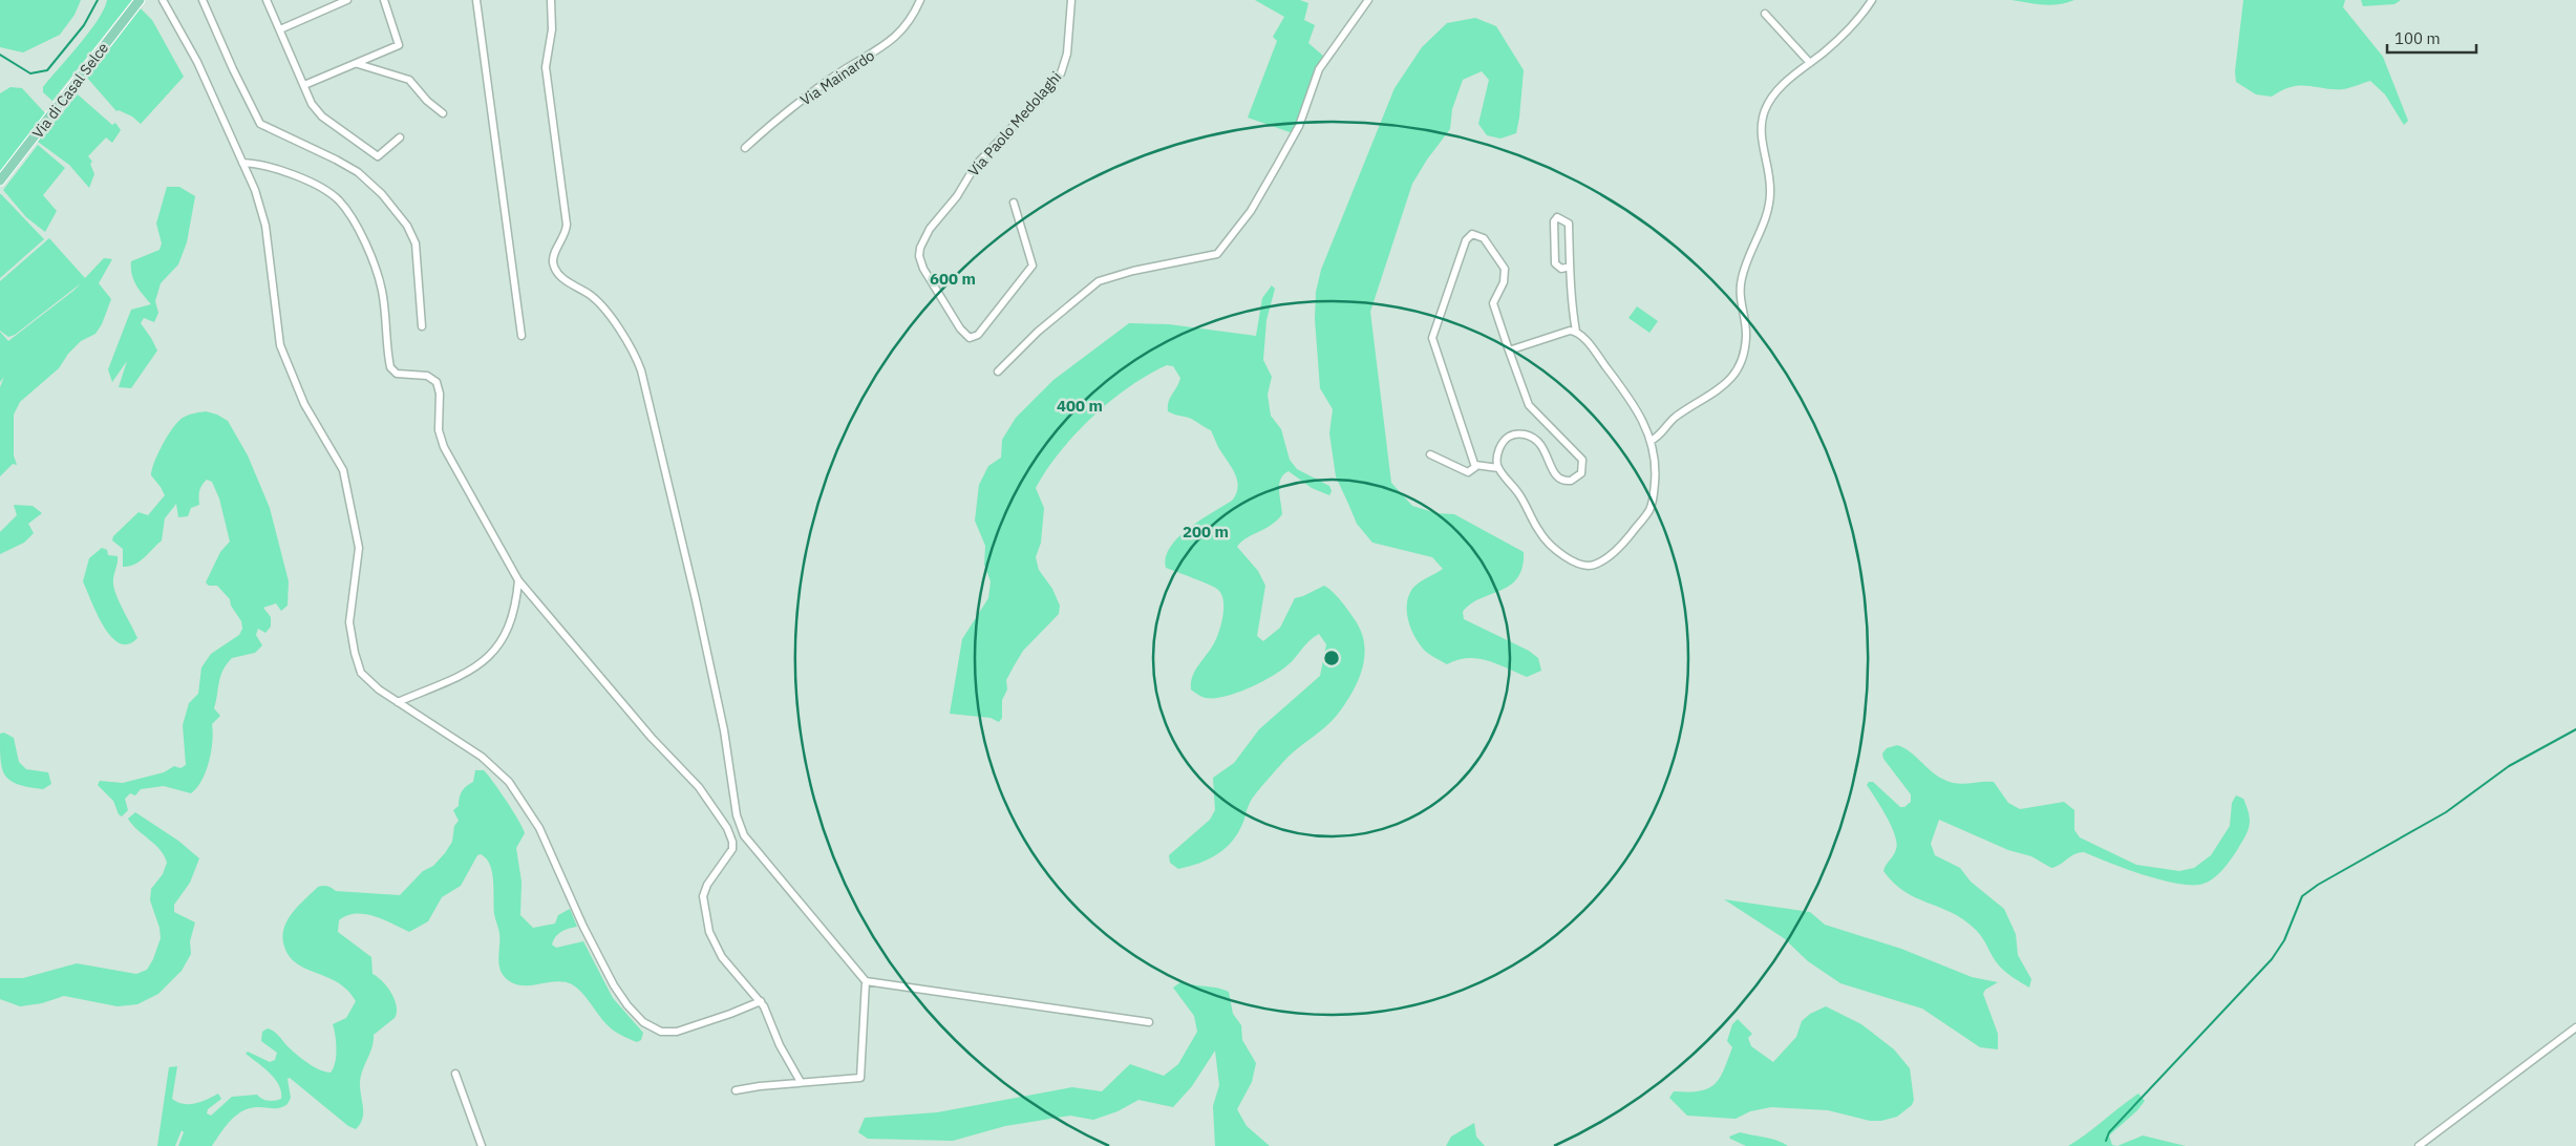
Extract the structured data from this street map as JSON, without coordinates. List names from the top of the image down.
{
  "streets": {
    "main road": ["Via di Casal Selce"],
    "street": ["Via Mainardo", "Via Paolo Medolaghi"]
  },
  "scale_bar": "100 m",
  "rings": ["600 m", "400 m", "200 m"]
}
